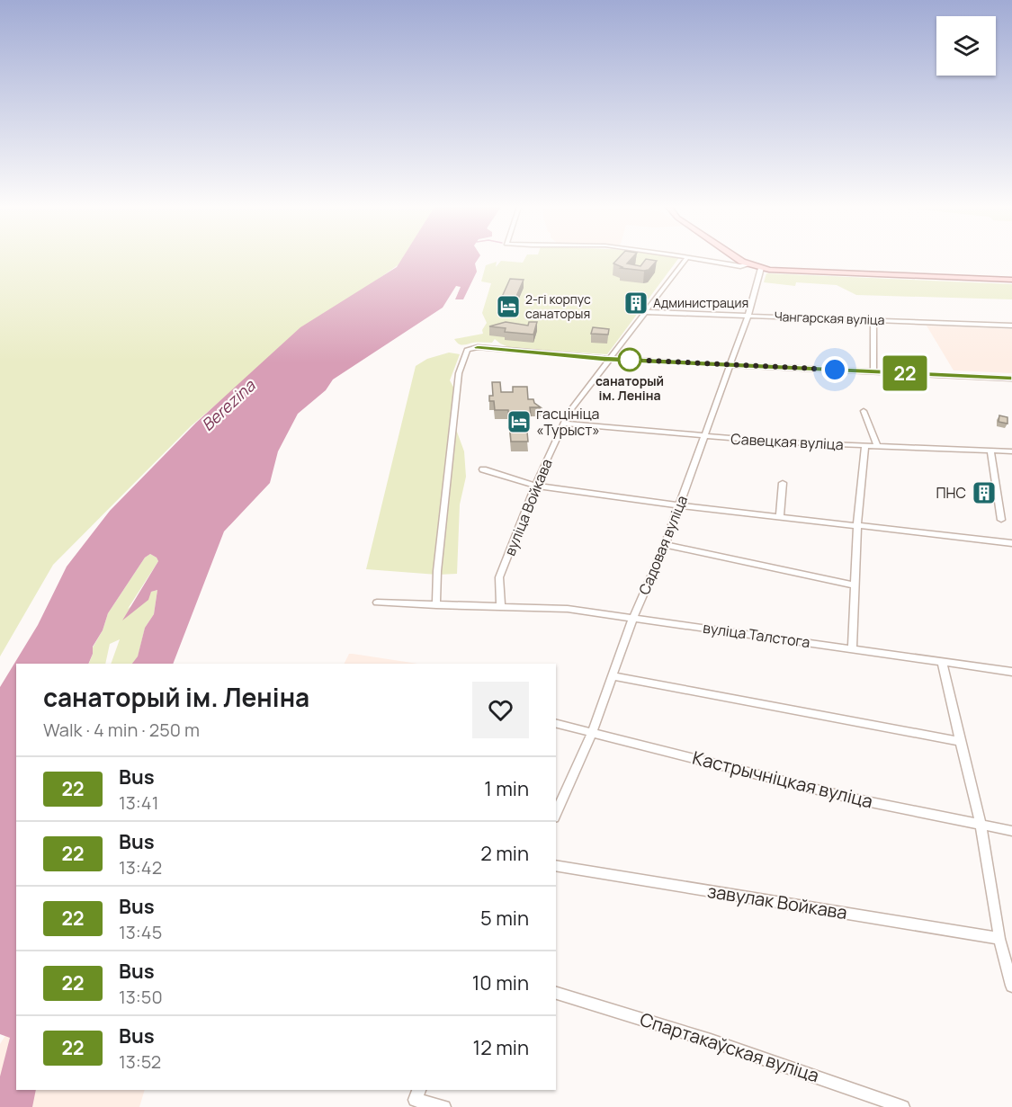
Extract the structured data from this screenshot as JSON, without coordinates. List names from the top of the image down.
{
  "streets": {
    "street": [
      "Чангарская вуліца",
      "Савецкая вуліца",
      "вуліца Войкава",
      "Садовая вуліца",
      "вуліца Талстога",
      "Кастрычніцкая вуліца",
      "завулак Войкава",
      "Спартакаўская вуліца"
    ]
  },
  "crossings": [
    ["Чангарская вуліца", "вуліца Войкава"],
    ["Чангарская вуліца", "Садовая вуліца"],
    ["Савецкая вуліца", "вуліца Войкава"],
    ["Савецкая вуліца", "Садовая вуліца"],
    ["вуліца Войкава", "вуліца Талстога"],
    ["Садовая вуліца", "вуліца Талстога"],
    ["Садовая вуліца", "Кастрычніцкая вуліца"]
  ],
  "water": ["Berezina"],
  "places": {
    "building": ["Администрация", "ПНС"],
    "hotel": ["2-гі корпус санаторыя", "гасцініца «Турыст»"],
    "other": ["санаторый ім. Леніна"]
  },
  "lines": ["bus line 22"],
  "page": {
    "on_map": "22",
    "heading": ["санаторый ім. Леніна", "Walk · 4 min · 250 m"],
    "list": [
      {
        "mark": "22",
        "name": "Bus",
        "note": "13:41",
        "value": "1 min"
      },
      {
        "mark": "22",
        "name": "Bus",
        "note": "13:42",
        "value": "2 min"
      },
      {
        "mark": "22",
        "name": "Bus",
        "note": "13:45",
        "value": "5 min"
      },
      {
        "mark": "22",
        "name": "Bus",
        "note": "13:50",
        "value": "10 min"
      },
      {
        "mark": "22",
        "name": "Bus",
        "note": "13:52",
        "value": "12 min"
      }
    ]
  }
}
